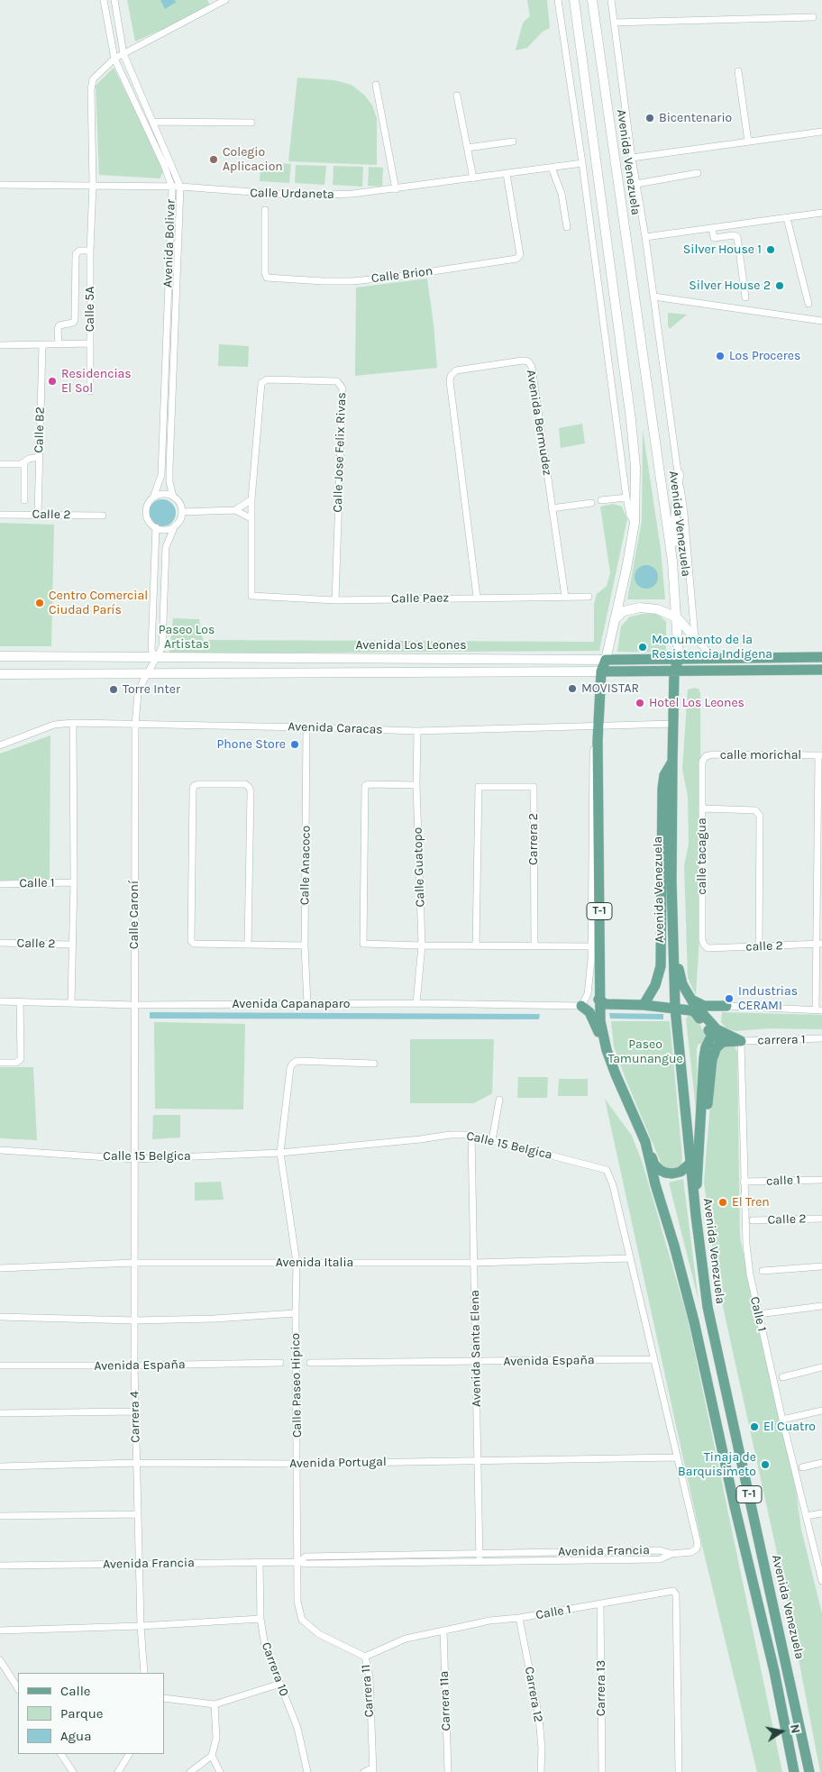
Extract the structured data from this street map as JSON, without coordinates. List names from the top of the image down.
{
  "streets": {
    "main road": ["Avenida Venezuela", "Avenida Los Leones", "T-1"],
    "street": [
      "Calle Urdaneta",
      "Avenida Bolivar",
      "Calle Brion",
      "Calle 5A",
      "Avenida Bermudez",
      "Calle B2",
      "Calle Jose Felix Rivas",
      "Calle 2",
      "Calle Paez",
      "Avenida Caracas",
      "calle morichal",
      "Carrera 2",
      "calle tacagua",
      "Calle Anacoco",
      "Calle Guatopo",
      "Calle 1",
      "Calle Caroní",
      "calle 2",
      "Avenida Capanaparo",
      "carrera 1",
      "Calle 15 Belgica",
      "calle 1",
      "Avenida Italia",
      "Avenida Santa Elena",
      "Avenida España",
      "Calle Paseo Hipico",
      "Carrera 4",
      "Avenida Portugal",
      "Avenida Francia",
      "Carrera 10",
      "Carrera 13",
      "Carrera 11",
      "Carrera 12",
      "Carrera 11a"
    ]
  },
  "crossings": [
    ["Avenida Venezuela", "Avenida Los Leones"],
    ["Avenida Venezuela", "Avenida Caracas"],
    ["Calle Urdaneta", "Avenida Bolivar"],
    ["Calle Urdaneta", "Calle Brion"],
    ["Calle Urdaneta", "Calle 5A"],
    ["Avenida Bolivar", "Calle 5A"],
    ["Avenida Bolivar", "Avenida Los Leones"],
    ["Avenida Bolivar", "Calle Caroní"],
    ["Calle 5A", "Calle B2"],
    ["Avenida Bermudez", "Calle Paez"],
    ["Calle B2", "Calle 2"],
    ["Calle Jose Felix Rivas", "Calle Paez"],
    ["Avenida Los Leones", "T-1"],
    ["Avenida Los Leones", "Calle Caroní"],
    ["Avenida Caracas", "Calle Anacoco"],
    ["Avenida Caracas", "Calle Guatopo"],
    ["Avenida Caracas", "T-1"],
    ["Avenida Caracas", "Calle Caroní"],
    ["calle morichal", "calle tacagua"],
    ["calle tacagua", "calle 2"],
    ["Calle Anacoco", "Avenida Capanaparo"],
    ["Calle Guatopo", "Avenida Capanaparo"],
    ["Calle 1", "carrera 1"],
    ["Calle 1", "calle 1"],
    ["Calle 1", "Carrera 13"],
    ["Calle 1", "Carrera 11"],
    ["Calle 1", "Carrera 12"],
    ["Calle 1", "Carrera 11a"],
    ["Calle Caroní", "Avenida Capanaparo"],
    ["Calle Caroní", "Calle 15 Belgica"],
    ["Calle Caroní", "Carrera 4"],
    ["Calle 15 Belgica", "Avenida Italia"],
    ["Calle 15 Belgica", "Avenida Santa Elena"],
    ["Calle 15 Belgica", "Avenida España"],
    ["Calle 15 Belgica", "Calle Paseo Hipico"],
    ["Calle 15 Belgica", "Carrera 4"],
    ["Calle 15 Belgica", "Avenida Portugal"],
    ["Calle 15 Belgica", "Avenida Francia"],
    ["Avenida Italia", "Avenida Santa Elena"],
    ["Avenida Italia", "Calle Paseo Hipico"],
    ["Avenida Italia", "Carrera 4"],
    ["Avenida Santa Elena", "Avenida España"],
    ["Avenida Santa Elena", "Avenida Portugal"],
    ["Avenida Santa Elena", "Avenida Francia"],
    ["Avenida España", "Carrera 4"],
    ["Calle Paseo Hipico", "Avenida Portugal"],
    ["Calle Paseo Hipico", "Avenida Francia"],
    ["Calle Paseo Hipico", "Carrera 11"],
    ["Carrera 4", "Avenida Portugal"],
    ["Carrera 4", "Avenida Francia"],
    ["Avenida Francia", "Carrera 10"]
  ],
  "parks": ["Paseo Los Artistas", "Paseo Tamunangue"],
  "places": [
    "Bicentenario",
    "Colegio Aplicacion",
    "Silver House 1",
    "Silver House 2",
    "Los Proceres",
    "Residencias El Sol",
    "Centro Comercial Ciudad París",
    "Monumento de la Resistencia Indigena",
    "MOVISTAR",
    "Torre Inter",
    "Hotel Los Leones",
    "Phone Store",
    "Industrias CERAMI",
    "El Tren",
    "El Cuatro",
    "Tinaja de Barquisimeto"
  ],
  "legend": ["Calle", "Parque", "Agua"],
  "north": "right"
}
